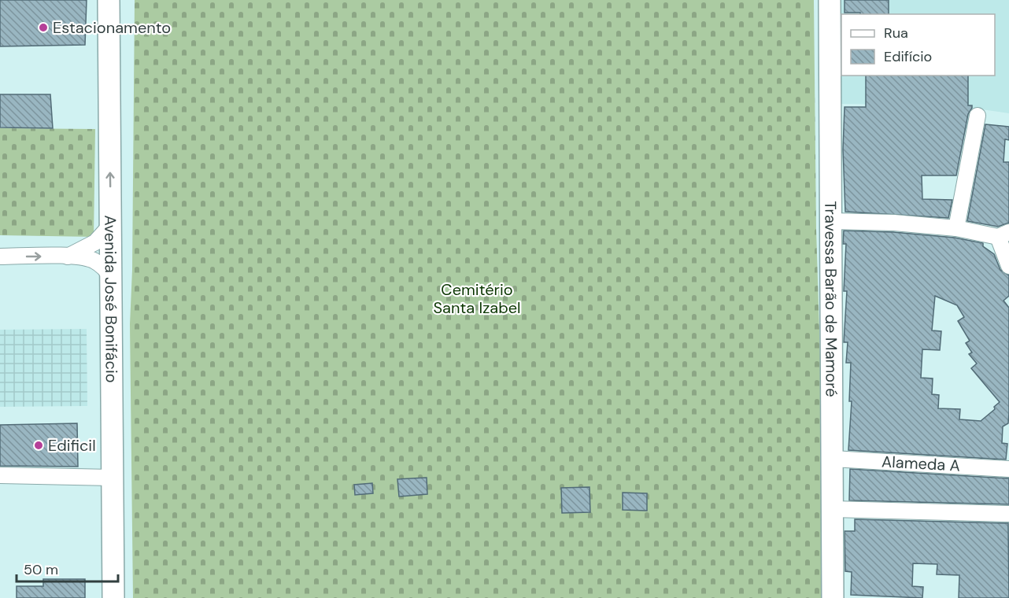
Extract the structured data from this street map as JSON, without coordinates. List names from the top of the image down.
{
  "streets": {
    "main road": ["Avenida José Bonifácio", "Travessa Barão de Mamoré"],
    "street": ["Alameda A"]
  },
  "crossings": [
    ["Travessa Barão de Mamoré", "Alameda A"]
  ],
  "one_way": ["Avenida José Bonifácio"],
  "parks": ["Cemitério Santa Izabel"],
  "places": ["Estacionamento", "Edificil"],
  "legend": ["Rua", "Edifício"],
  "scale_bar": "50 m"
}
